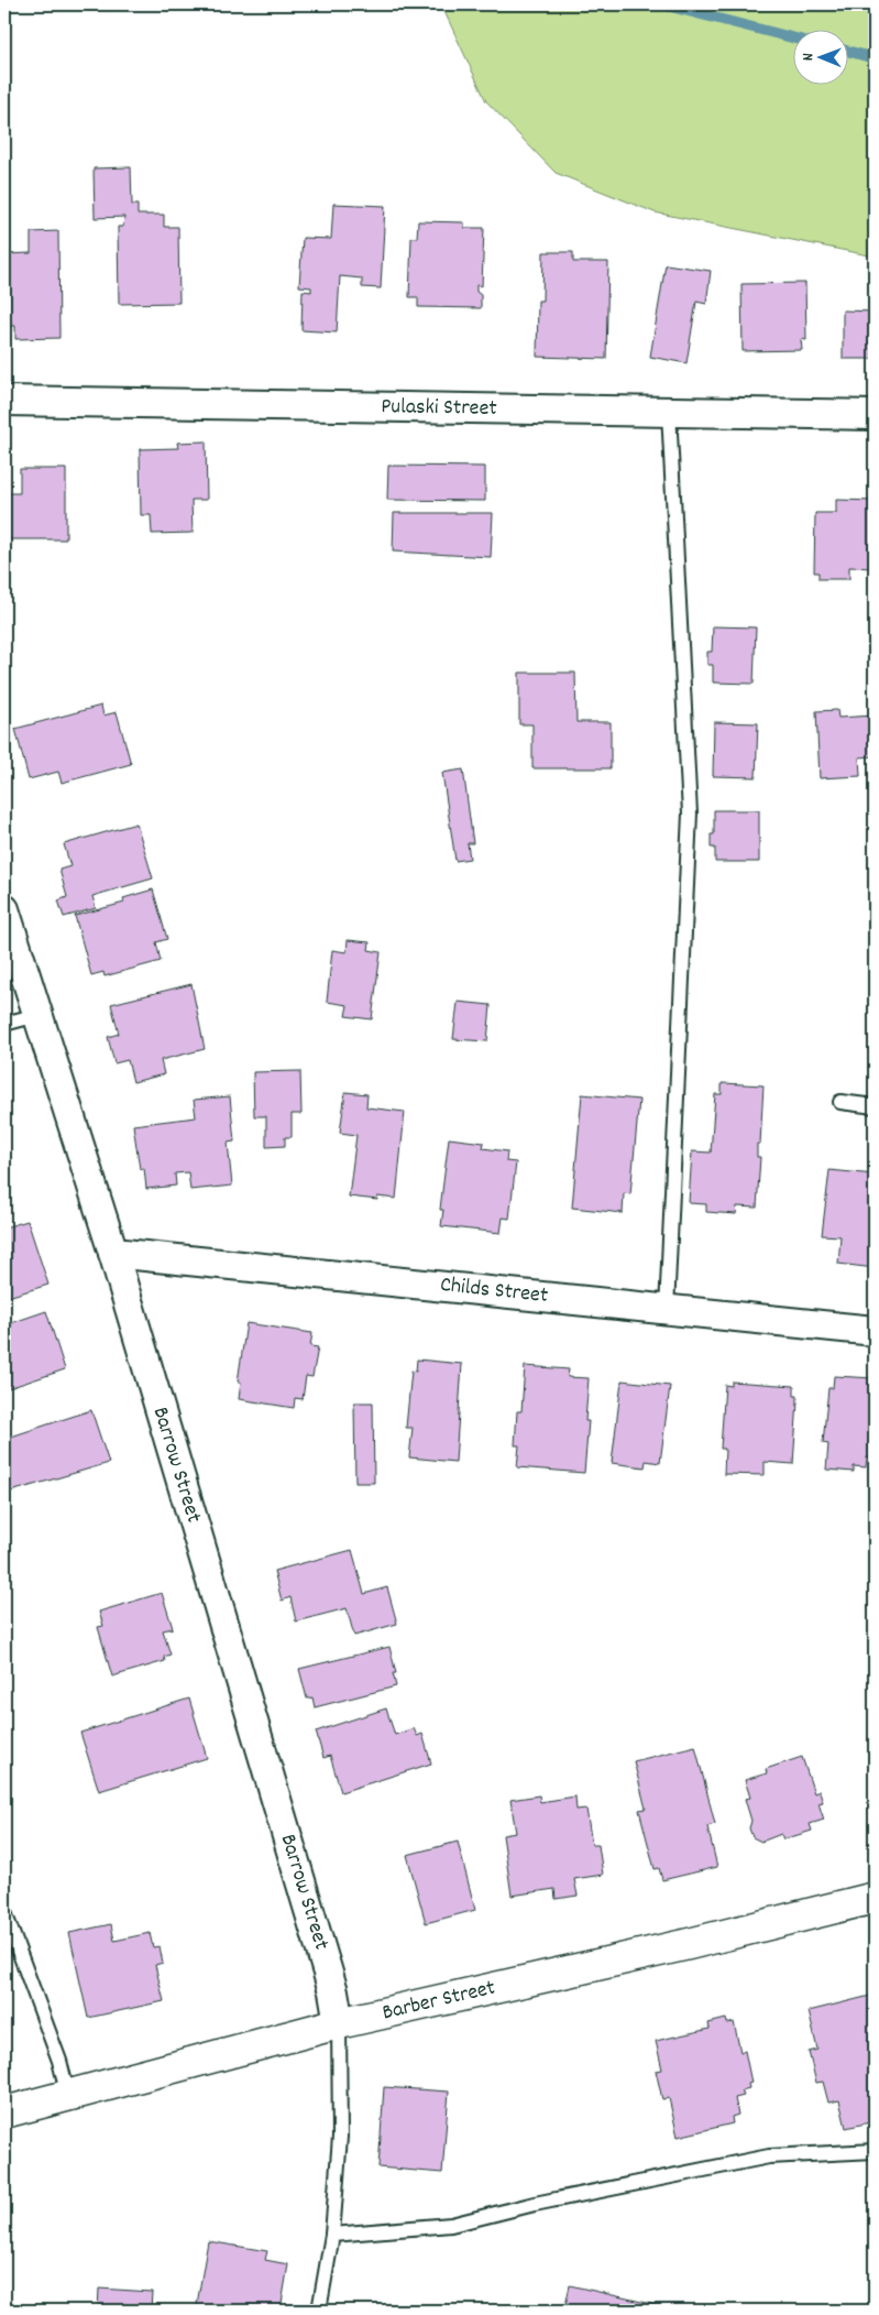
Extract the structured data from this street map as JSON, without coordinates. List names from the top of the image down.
{
  "streets": {
    "street": [
      "Pulaski Street",
      "Childs Street",
      "Barrow Street",
      "Barber Street"
    ]
  },
  "crossings": [
    ["Childs Street", "Barrow Street"],
    ["Barrow Street", "Barber Street"]
  ],
  "north": "left"
}
